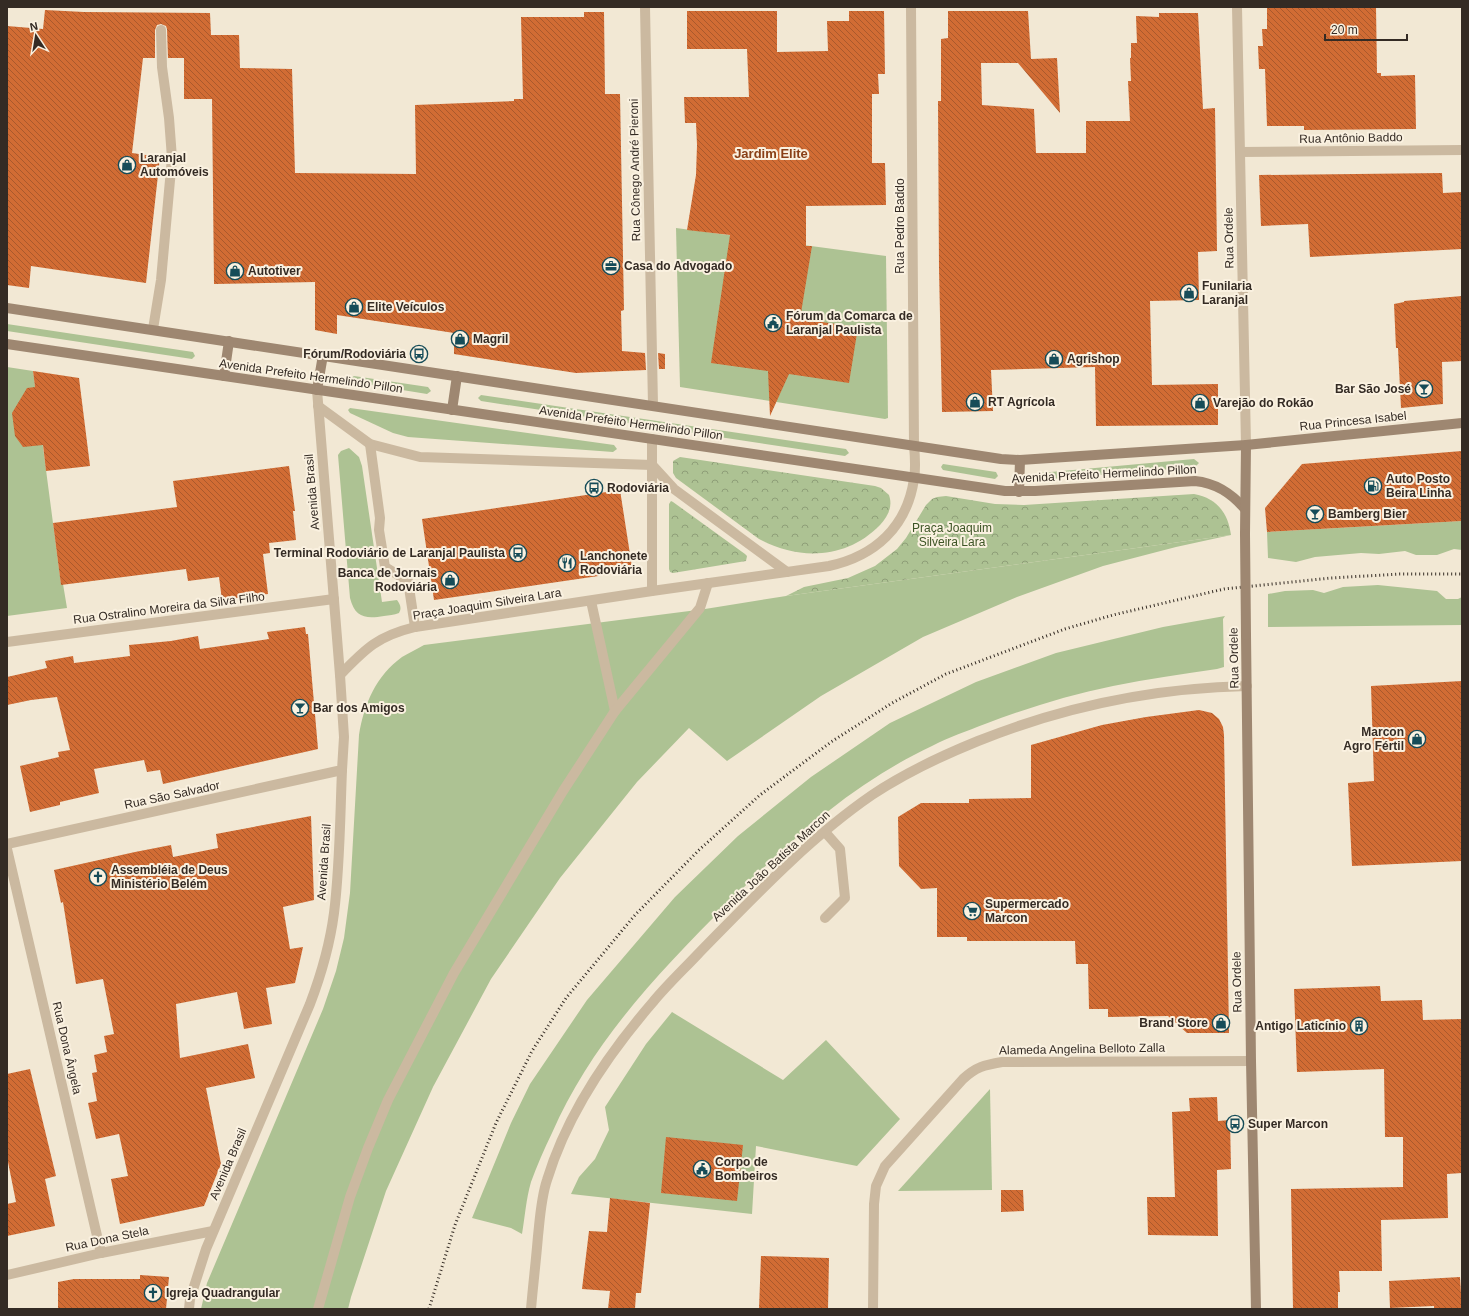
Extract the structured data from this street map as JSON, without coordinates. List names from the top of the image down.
{
  "streets": {
    "main road": ["Rua Ordele", "Avenida Prefeito Hermelindo Pillon", "Rua Princesa Isabel"],
    "street": [
      "Rua Antônio Baddo",
      "Rua Cônego André Pieroni",
      "Rua Pedro Baddo",
      "Avenida Brasil",
      "Praça Joaquim Silveira Lara",
      "Rua Ostralino Moreira da Silva Filho",
      "Rua São Salvador",
      "Avenida João Batista Marcon",
      "Rua Dona Ângela",
      "Alameda Angelina Belloto Zalla",
      "Rua Dona Stela"
    ]
  },
  "crossings": [
    ["Rua Antônio Baddo", "Rua Ordele"],
    ["Rua Cônego André Pieroni", "Avenida Prefeito Hermelindo Pillon"],
    ["Rua Pedro Baddo", "Avenida Prefeito Hermelindo Pillon"],
    ["Rua Pedro Baddo", "Praça Joaquim Silveira Lara"],
    ["Rua Ordele", "Avenida Prefeito Hermelindo Pillon"],
    ["Rua Ordele", "Rua Princesa Isabel"],
    ["Rua Ordele", "Avenida João Batista Marcon"],
    ["Rua Ordele", "Alameda Angelina Belloto Zalla"],
    ["Avenida Prefeito Hermelindo Pillon", "Rua Princesa Isabel"],
    ["Avenida Prefeito Hermelindo Pillon", "Avenida Brasil"],
    ["Avenida Prefeito Hermelindo Pillon", "Praça Joaquim Silveira Lara"],
    ["Avenida Brasil", "Praça Joaquim Silveira Lara"],
    ["Avenida Brasil", "Rua Ostralino Moreira da Silva Filho"],
    ["Avenida Brasil", "Rua São Salvador"],
    ["Avenida Brasil", "Rua Dona Stela"],
    ["Rua Dona Ângela", "Rua Dona Stela"]
  ],
  "districts": ["Jardim Elite"],
  "parks": ["Praça Joaquim Silveira Lara"],
  "places": {
    "shop": [
      "Laranjal Automóveis",
      "Autotiver",
      "Funilaria Laranjal",
      "Elite Veículos",
      "Magril",
      "Agrishop",
      "RT Agrícola",
      "Varejão do Rokão",
      "Banca de Jornais Rodoviária",
      "Marcon Agro Fértil",
      "Brand Store"
    ],
    "office": ["Casa do Advogado"],
    "public building": ["Fórum da Comarca de Laranjal Paulista", "Corpo de Bombeiros"],
    "bus stop": [
      "Fórum/Rodoviária",
      "Rodoviária",
      "Terminal Rodoviário de Laranjal Paulista",
      "Super Marcon"
    ],
    "bar": ["Bar São José", "Bamberg Bier", "Bar dos Amigos"],
    "fuel station": ["Auto Posto Beira Linha"],
    "restaurant": ["Lanchonete Rodoviária"],
    "church": ["Assembléia de Deus Ministério Belém", "Igreja Quadrangular"],
    "supermarket": ["Supermercado Marcon"],
    "building": ["Antigo Laticínio"]
  },
  "scale_bar": "20 m",
  "north": "top"
}
